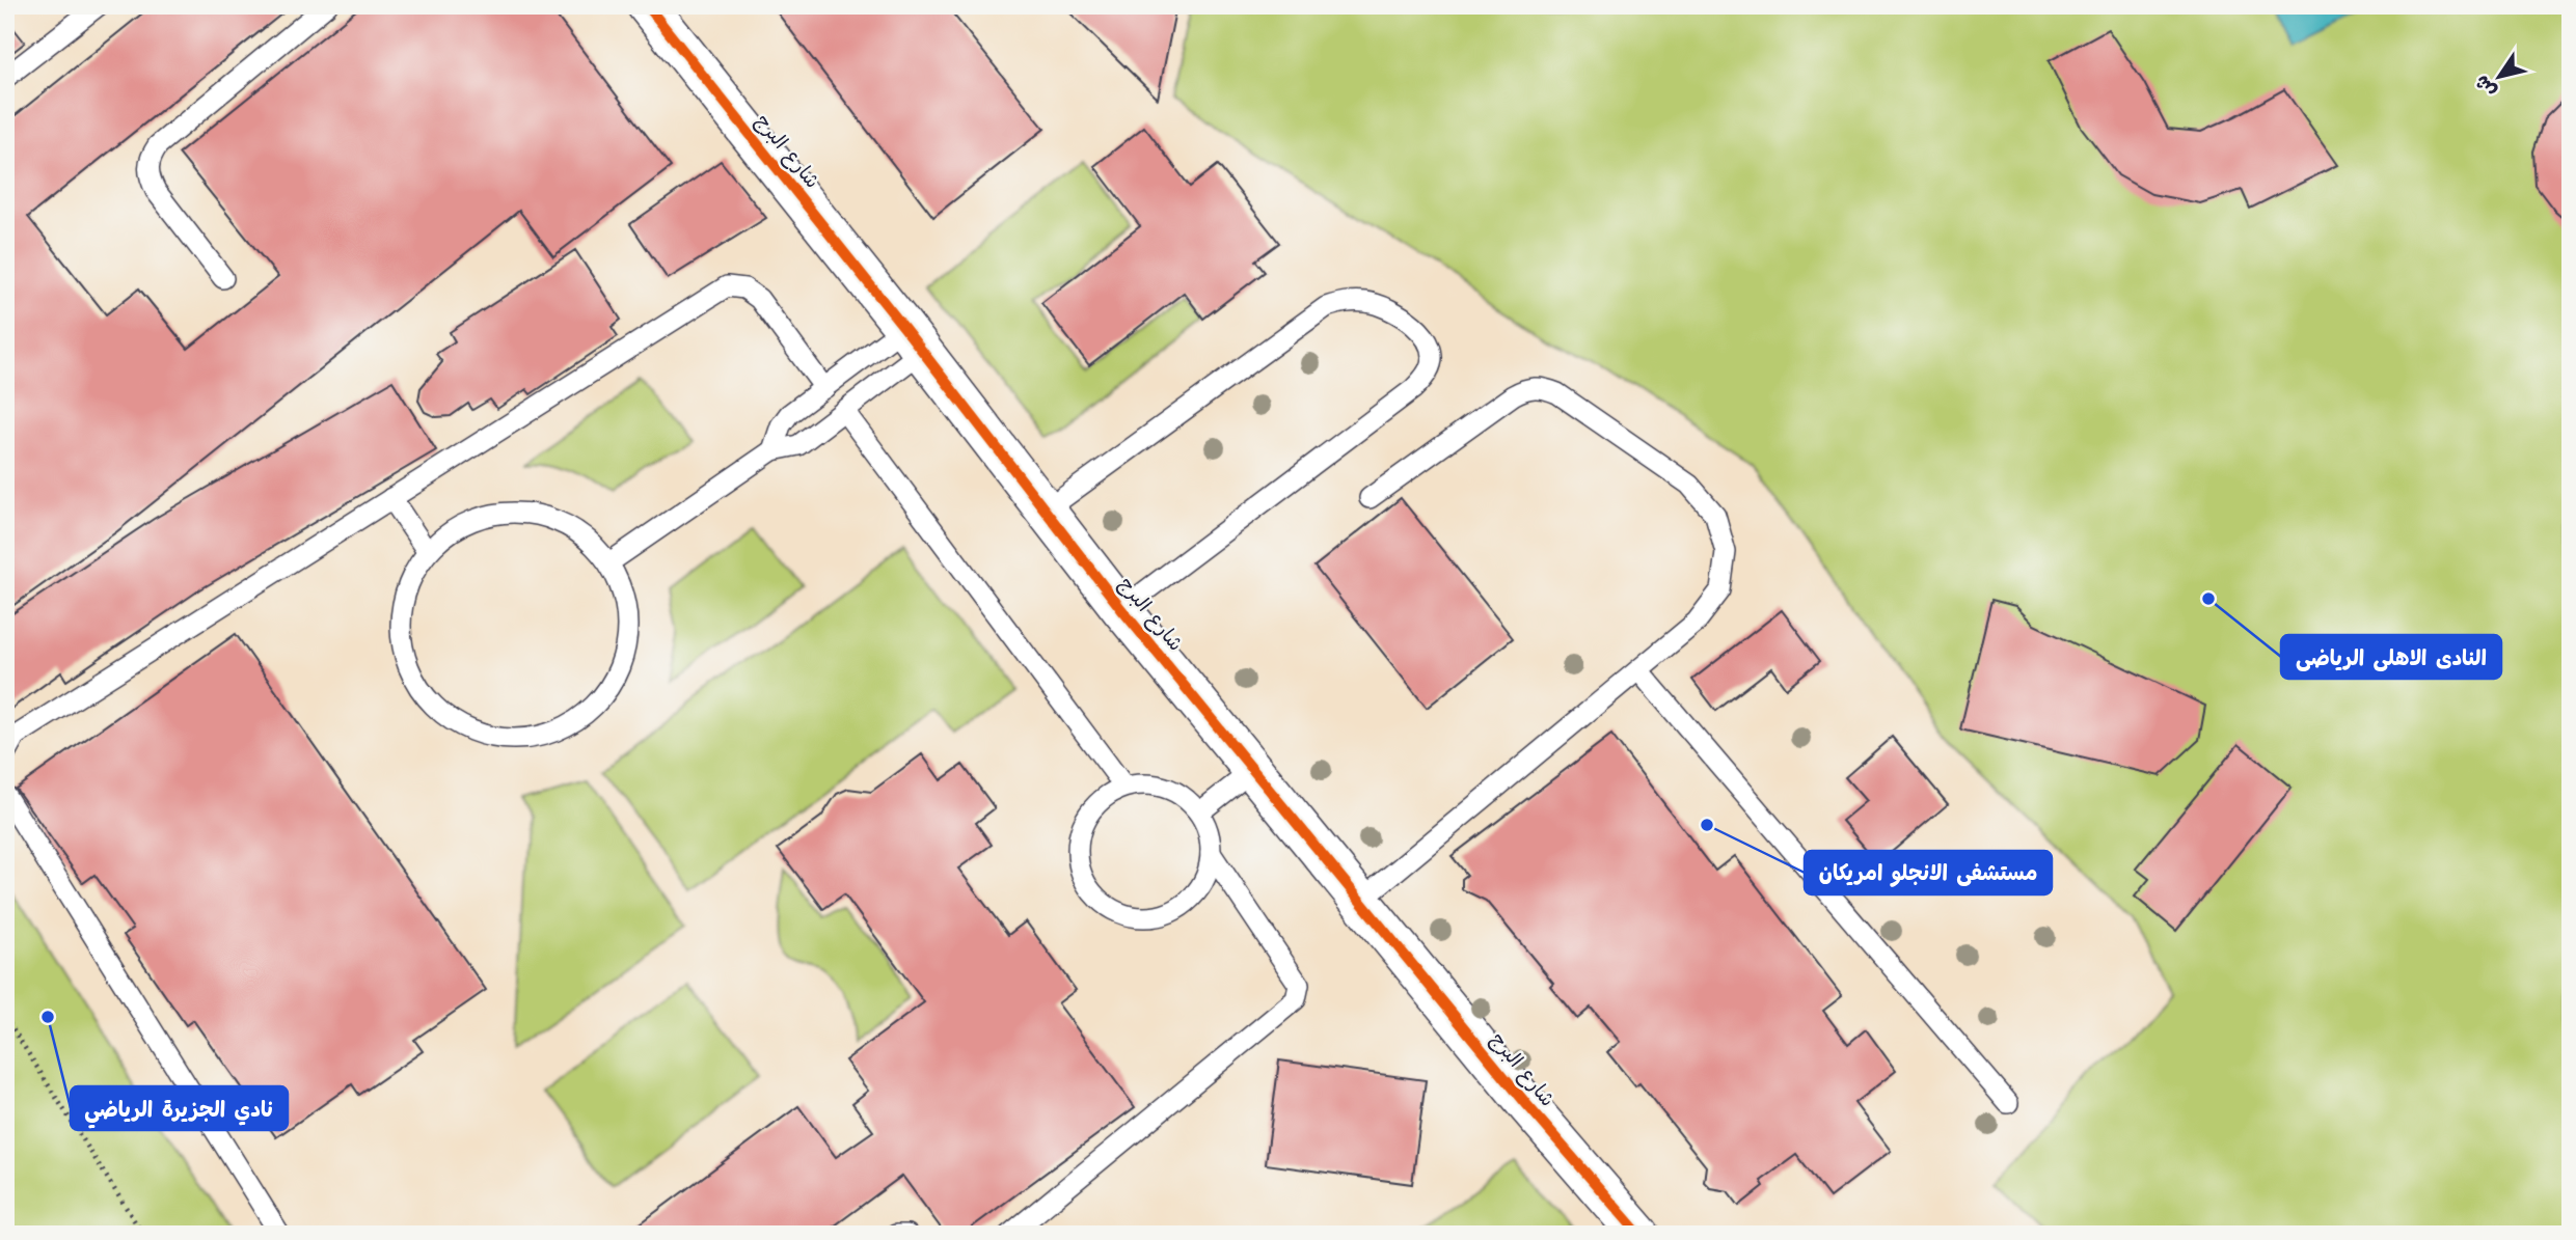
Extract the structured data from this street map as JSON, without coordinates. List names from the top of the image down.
{
  "streets": {
    "street": ["شارع البرج"]
  },
  "places": ["النادى الاهلى الرياضى", "مستشفى الانجلو امريكان", "نادي الجزيرة الرياضي"],
  "north": "bottom left"
}
